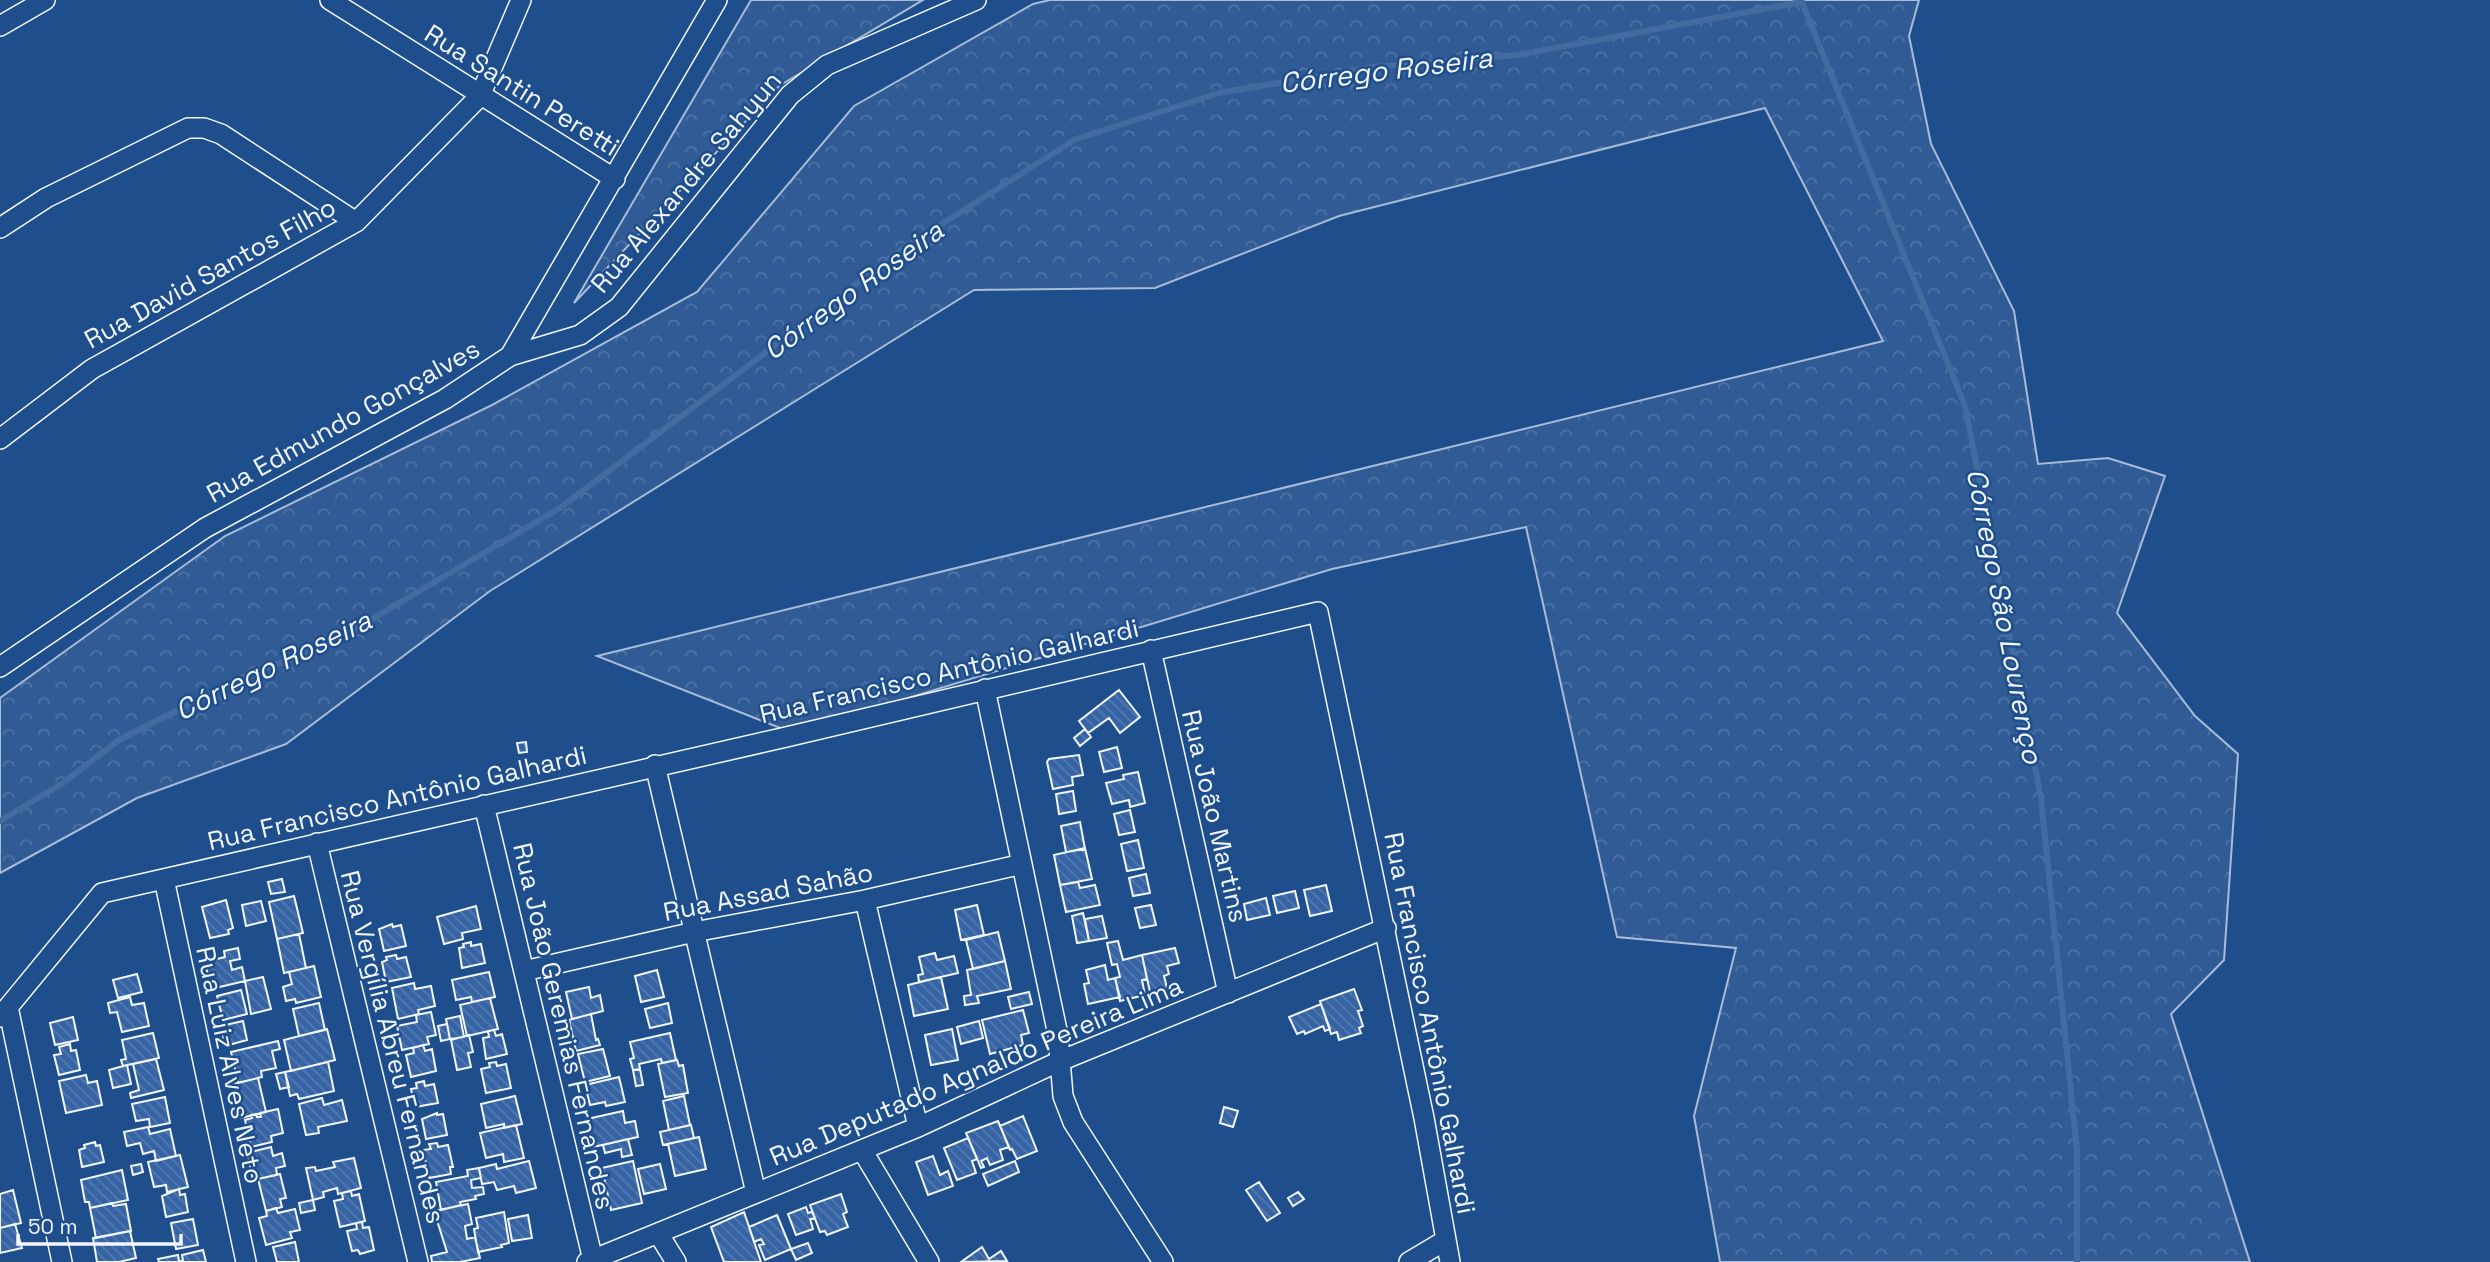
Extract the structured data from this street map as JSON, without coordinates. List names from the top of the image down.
{
  "streets": {
    "street": [
      "Rua Santin Peretti",
      "Rua Alexandre Sahyun",
      "Rua David Santos Filho",
      "Rua Edmundo Gonçalves",
      "Rua Francisco Antônio Galhardi",
      "Rua João Martins",
      "Rua Assad Sahão",
      "Rua João Geremias Fernandes",
      "Rua Vergília Abreu Fernandes",
      "Rua Luiz Alves Neto",
      "Rua Deputado Agnaldo Pereira Lima"
    ]
  },
  "crossings": [
    ["Rua Santin Peretti", "Rua David Santos Filho"],
    ["Rua Santin Peretti", "Rua Edmundo Gonçalves"],
    ["Rua Alexandre Sahyun", "Rua Edmundo Gonçalves"],
    ["Rua Francisco Antônio Galhardi", "Rua João Martins"],
    ["Rua Francisco Antônio Galhardi", "Rua João Geremias Fernandes"],
    ["Rua Francisco Antônio Galhardi", "Rua Vergília Abreu Fernandes"],
    ["Rua Francisco Antônio Galhardi", "Rua Luiz Alves Neto"],
    ["Rua Francisco Antônio Galhardi", "Rua Deputado Agnaldo Pereira Lima"],
    ["Rua João Martins", "Rua Deputado Agnaldo Pereira Lima"],
    ["Rua Assad Sahão", "Rua João Geremias Fernandes"],
    ["Rua João Geremias Fernandes", "Rua Deputado Agnaldo Pereira Lima"]
  ],
  "water": ["Córrego Roseira", "Córrego São Lourenço"],
  "scale_bar": "50 m"
}
